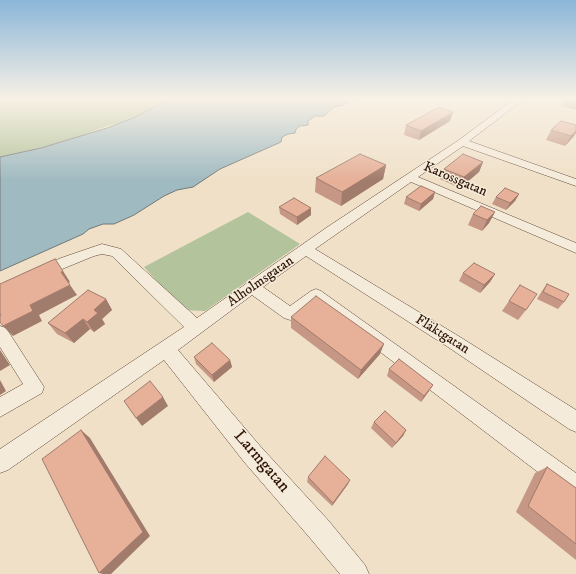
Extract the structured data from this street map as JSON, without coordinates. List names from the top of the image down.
{
  "streets": {
    "street": [
      "Karossgatan",
      "Alholmsgatan",
      "Fläktgatan",
      "Larmgatan"
    ]
  },
  "crossings": [
    ["Karossgatan", "Alholmsgatan"],
    ["Alholmsgatan", "Fläktgatan"],
    ["Alholmsgatan", "Larmgatan"]
  ]
}
